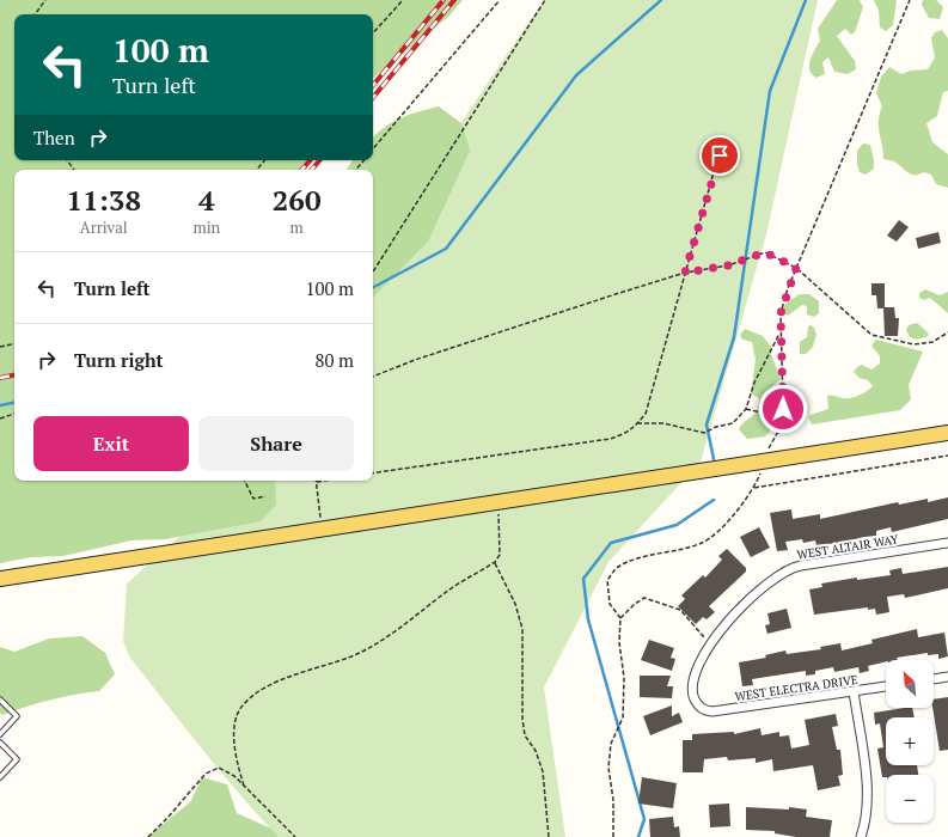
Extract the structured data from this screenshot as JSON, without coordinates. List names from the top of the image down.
{
  "streets": {
    "street": ["WEST ALTAIR WAY", "WEST ELECTRA DRIVE"]
  },
  "crossings": [
    ["WEST ALTAIR WAY", "WEST ELECTRA DRIVE"]
  ],
  "north": "top left",
  "page": {
    "turn": ["100 m", "Turn left"],
    "then": "Then",
    "eta": [
      "11:38",
      "Arrival",
      "4",
      "min",
      "260",
      "m"
    ],
    "list": [
      {
        "name": "Turn left",
        "value": "100 m"
      },
      {
        "name": "Turn right",
        "value": "80 m"
      }
    ],
    "buttons": ["Exit", "Share"],
    "map_buttons": ["+", "−"]
  }
}
